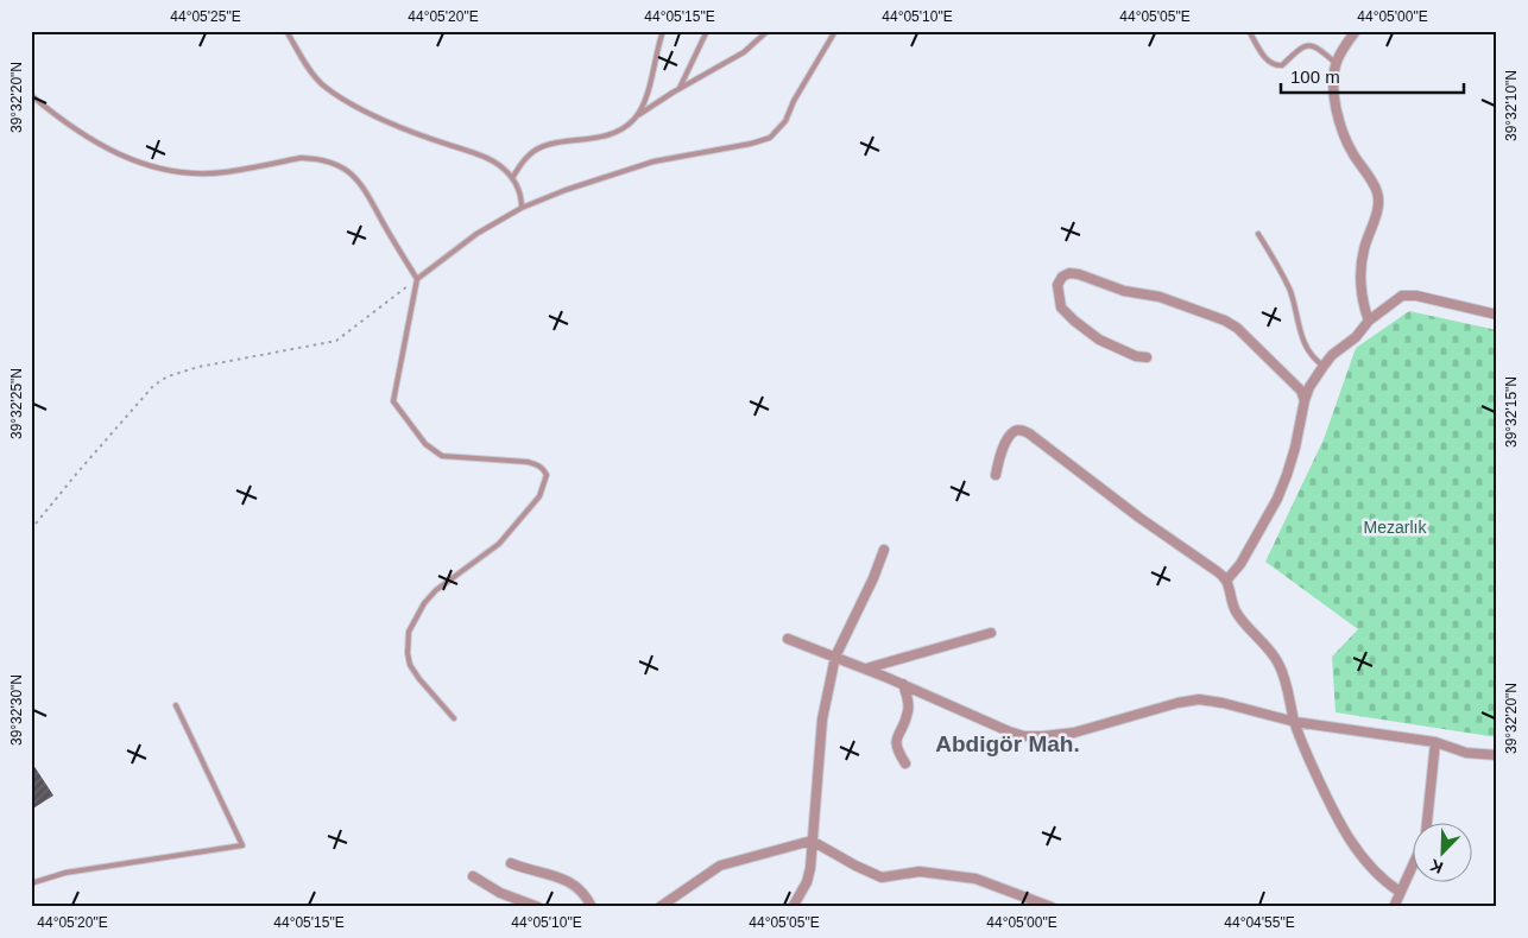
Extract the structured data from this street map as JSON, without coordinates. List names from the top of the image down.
{
  "districts": ["Abdigör Mah."],
  "parks": ["Mezarlık"],
  "scale_bar": "100 m",
  "north": "bottom left",
  "coordinates": [
    "44°05'25\"E",
    "44°05'20\"E",
    "44°05'15\"E",
    "44°05'10\"E",
    "44°05'05\"E",
    "44°05'00\"E",
    "39°32'20\"N",
    "39°32'10\"N",
    "39°32'25\"N",
    "39°32'15\"N",
    "39°32'30\"N",
    "44°04'55\"E"
  ]
}
